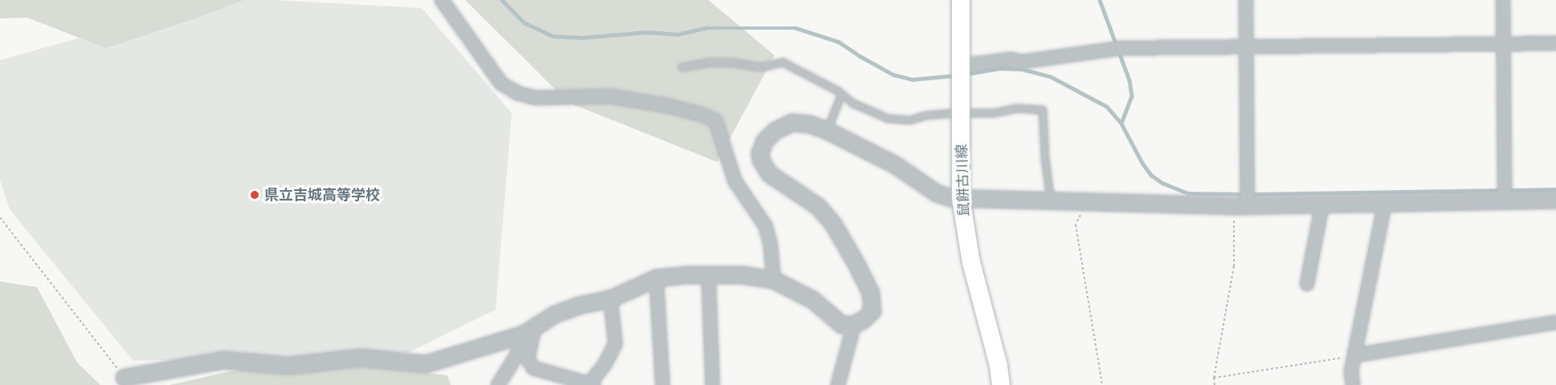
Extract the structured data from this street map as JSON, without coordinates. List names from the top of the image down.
{
  "streets": {
    "main road": ["鼠餅古川線"]
  },
  "places": ["県立吉城高等学校"]
}
